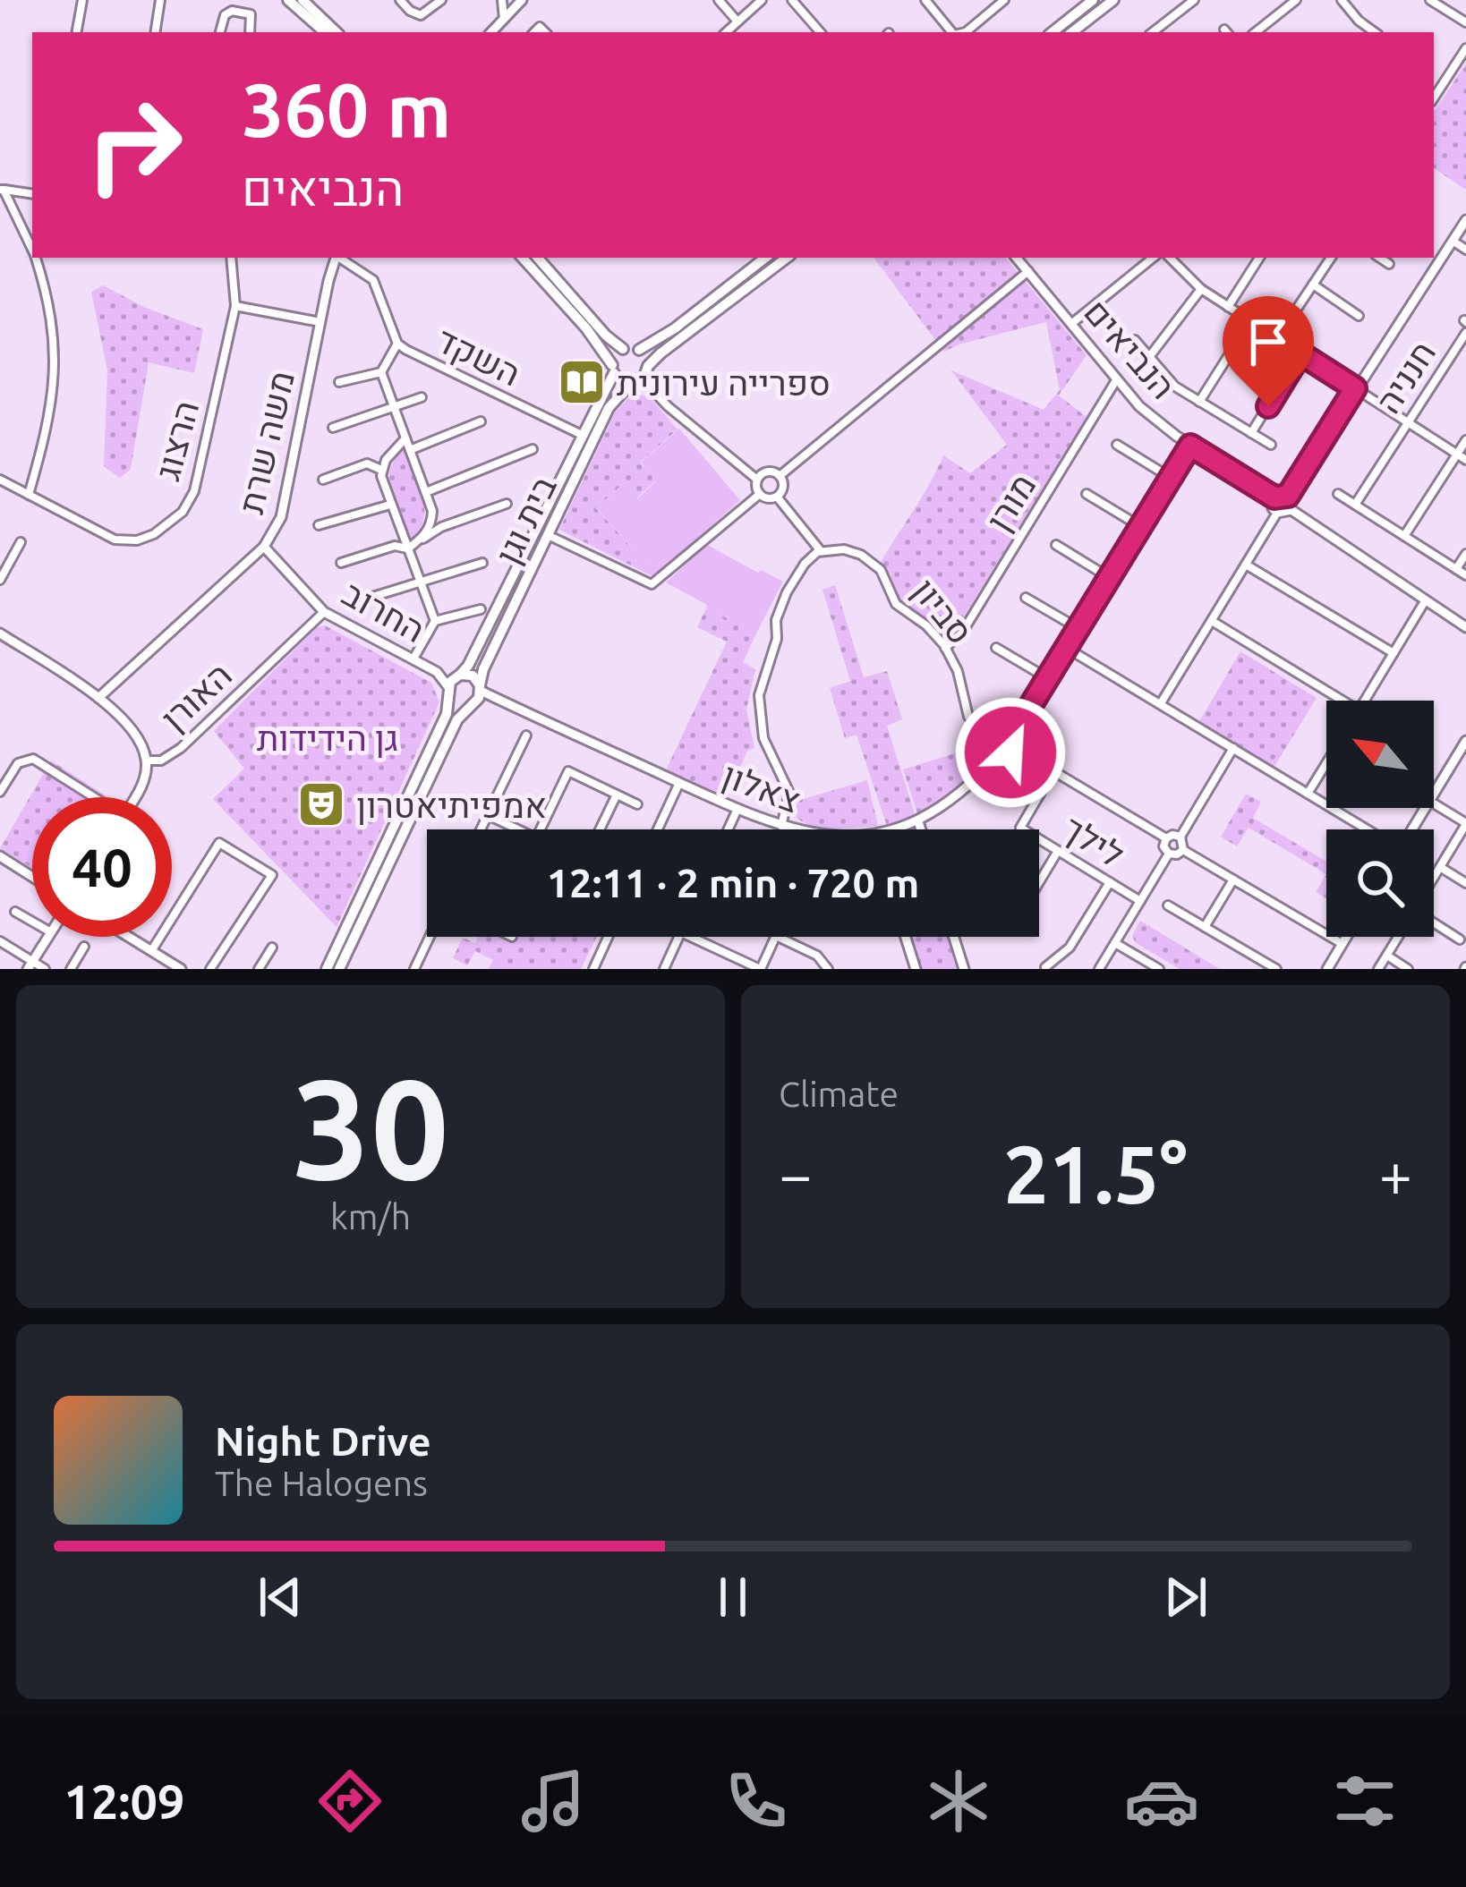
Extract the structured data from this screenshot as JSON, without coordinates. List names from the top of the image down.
{
  "streets": {
    "main road": ["בית וגן"],
    "street": [
      "הנביאים",
      "השקד",
      "חנניה",
      "הרצוג",
      "משה שרת",
      "מורן",
      "החרוב",
      "סביון",
      "האורן",
      "צאלון",
      "לילך"
    ]
  },
  "crossings": [
    ["הנביאים", "מורן"],
    ["השקד", "בית וגן"],
    ["משה שרת", "החרוב"],
    ["מורן", "סביון"],
    ["בית וגן", "החרוב"],
    ["בית וגן", "צאלון"],
    ["החרוב", "האורן"],
    ["סביון", "צאלון"]
  ],
  "parks": ["גן הידידות"],
  "places": {
    "library": ["ספרייה עירונית"],
    "theatre": ["אמפיתיאטרון"]
  },
  "north": "top left",
  "page": {
    "turn": ["360 m", "הנביאים"],
    "limit": "40",
    "trip": "12:11 · 2 min · 720 m",
    "tile": [
      ["30", "km/h"],
      "Climate"
    ],
    "heat": ["−", "21.5°", "+"],
    "song": ["Night Drive", "The Halogens"],
    "tabs": "12:09"
  }
}
